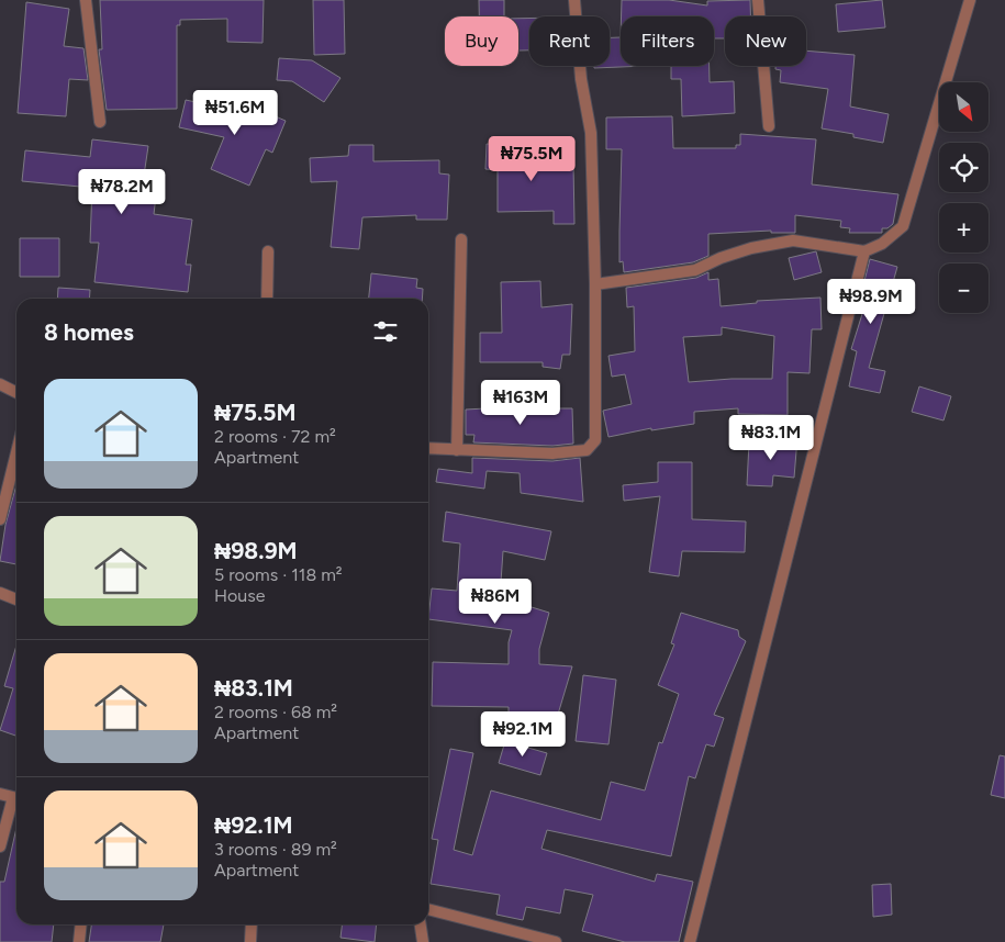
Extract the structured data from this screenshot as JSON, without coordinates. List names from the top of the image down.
{
  "north": "bottom right",
  "page": {
    "chip": [
      "Buy",
      "Rent",
      "Filters",
      "New"
    ],
    "map_buttons": ["+", "−"],
    "price": [
      "₦51.6M",
      "₦75.5M",
      "₦78.2M",
      "₦98.9M",
      "₦163M",
      "₦83.1M",
      "₦86M",
      "₦92.1M"
    ],
    "heading": "8 homes",
    "list": [
      {
        "name": "₦75.5M",
        "note": "2 rooms · 72 m² · Apartment"
      },
      {
        "name": "₦98.9M",
        "note": "5 rooms · 118 m² · House"
      },
      {
        "name": "₦83.1M",
        "note": "2 rooms · 68 m² · Apartment"
      },
      {
        "name": "₦92.1M",
        "note": "3 rooms · 89 m² · Apartment"
      }
    ]
  }
}
